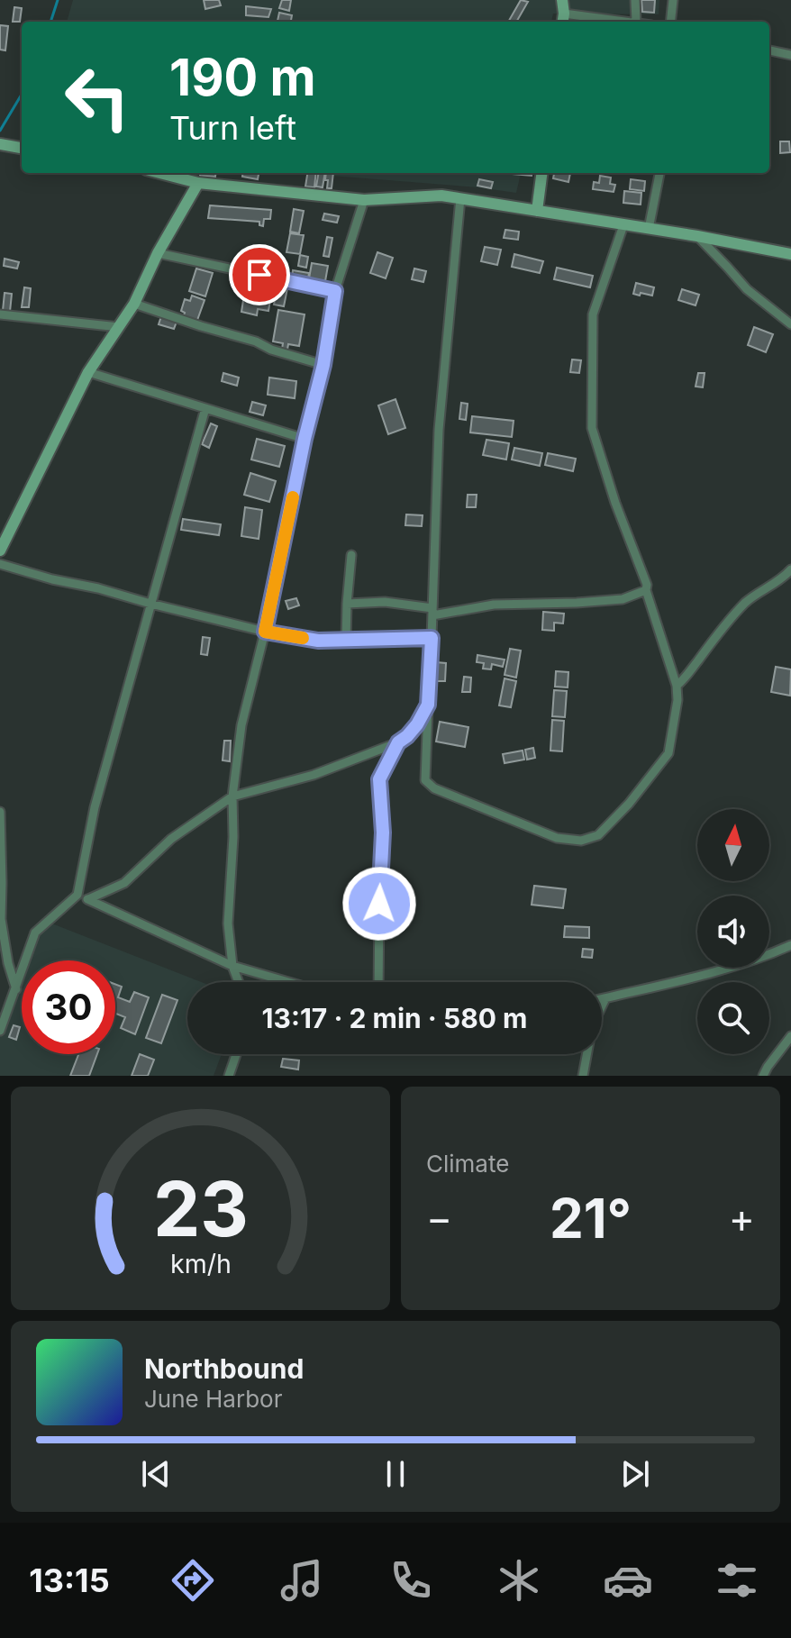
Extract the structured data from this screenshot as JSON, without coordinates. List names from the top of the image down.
{
  "north": "top",
  "page": {
    "turn": ["190 m", "Turn left"],
    "limit": "30",
    "trip": "13:17 · 2 min · 580 m",
    "tile": "Climate",
    "heat": ["−", "21°", "+"],
    "song": ["Northbound", "June Harbor"],
    "tabs": "13:15",
    "gauge": ["23", "km/h"]
  }
}
